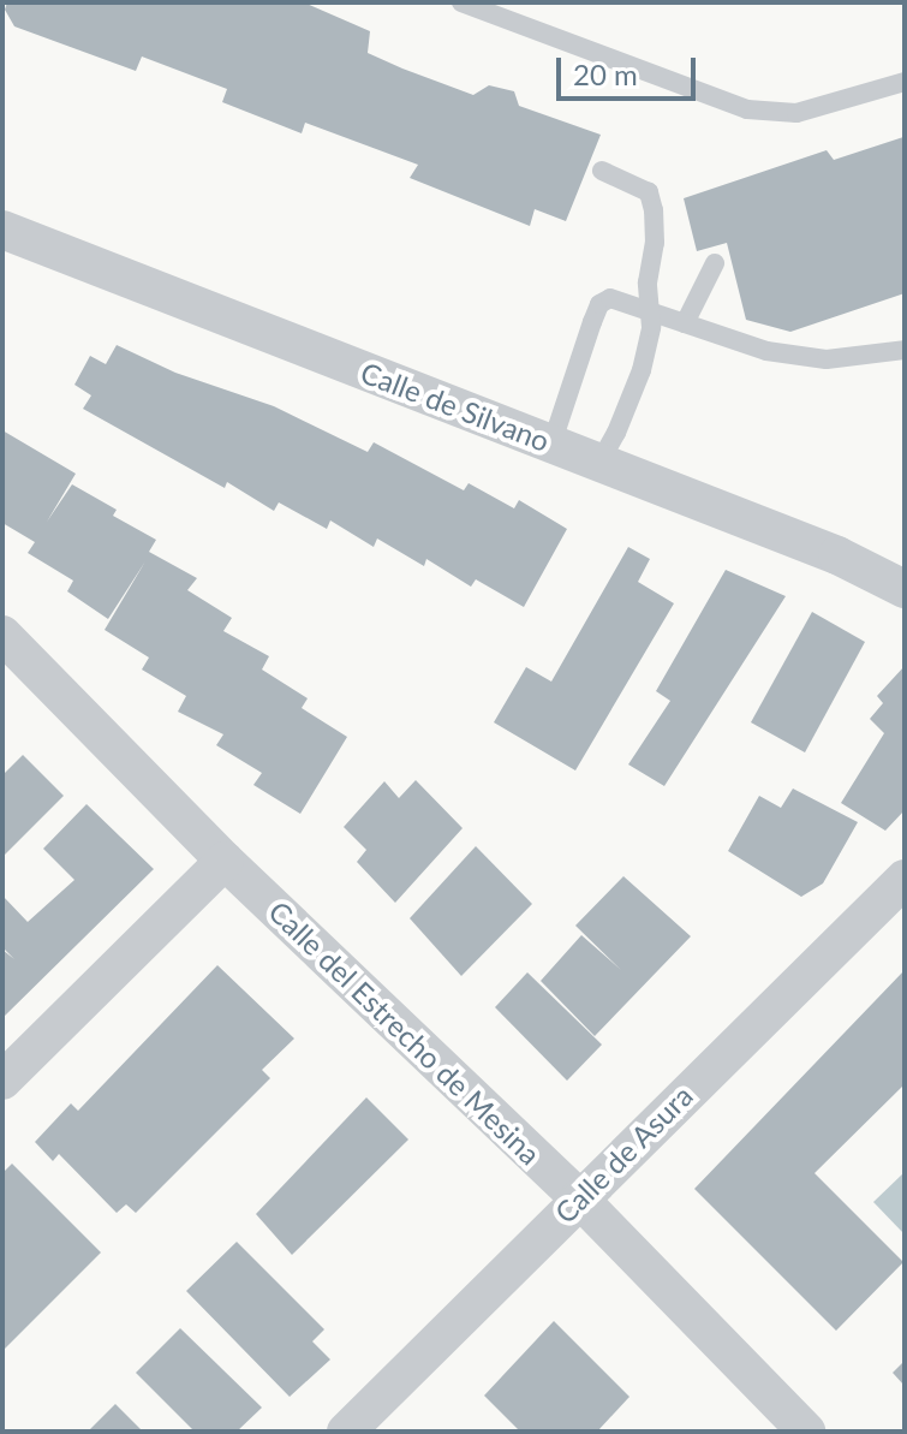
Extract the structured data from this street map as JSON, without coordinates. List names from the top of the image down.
{
  "streets": {
    "street": ["Calle de Silvano", "Calle del Estrecho de Mesina", "Calle de Asura"]
  },
  "crossings": [
    ["Calle del Estrecho de Mesina", "Calle de Asura"]
  ],
  "scale_bar": "20 m"
}
